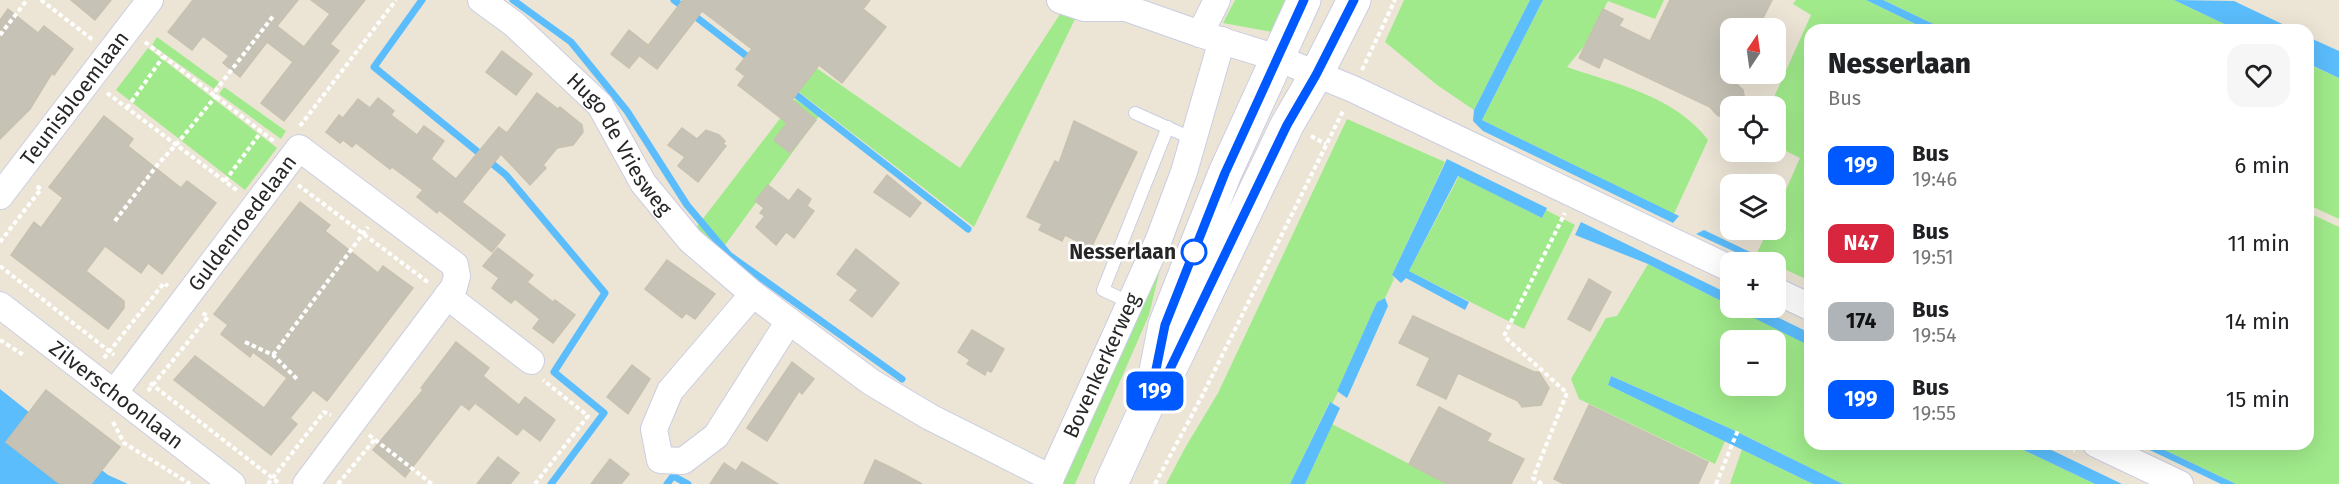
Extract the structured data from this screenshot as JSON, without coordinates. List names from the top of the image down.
{
  "streets": {
    "main road": ["Bovenkerkerweg"],
    "street": [
      "Teunisbloemlaan",
      "Hugo de Vriesweg",
      "Guldenroedelaan",
      "Zilverschoonlaan"
    ]
  },
  "crossings": [
    ["Hugo de Vriesweg", "Bovenkerkerweg"],
    ["Guldenroedelaan", "Zilverschoonlaan"]
  ],
  "places": ["Nesserlaan"],
  "lines": ["bus line 199"],
  "north": "top",
  "page": {
    "on_map": "199",
    "map_buttons": ["+", "−"],
    "heading": ["Nesserlaan", "Bus"],
    "list": [
      {
        "mark": "199",
        "name": "Bus",
        "note": "19:46",
        "value": "6 min"
      },
      {
        "mark": "N47",
        "name": "Bus",
        "note": "19:51",
        "value": "11 min"
      },
      {
        "mark": "174",
        "name": "Bus",
        "note": "19:54",
        "value": "14 min"
      },
      {
        "mark": "199",
        "name": "Bus",
        "note": "19:55",
        "value": "15 min"
      }
    ]
  }
}
